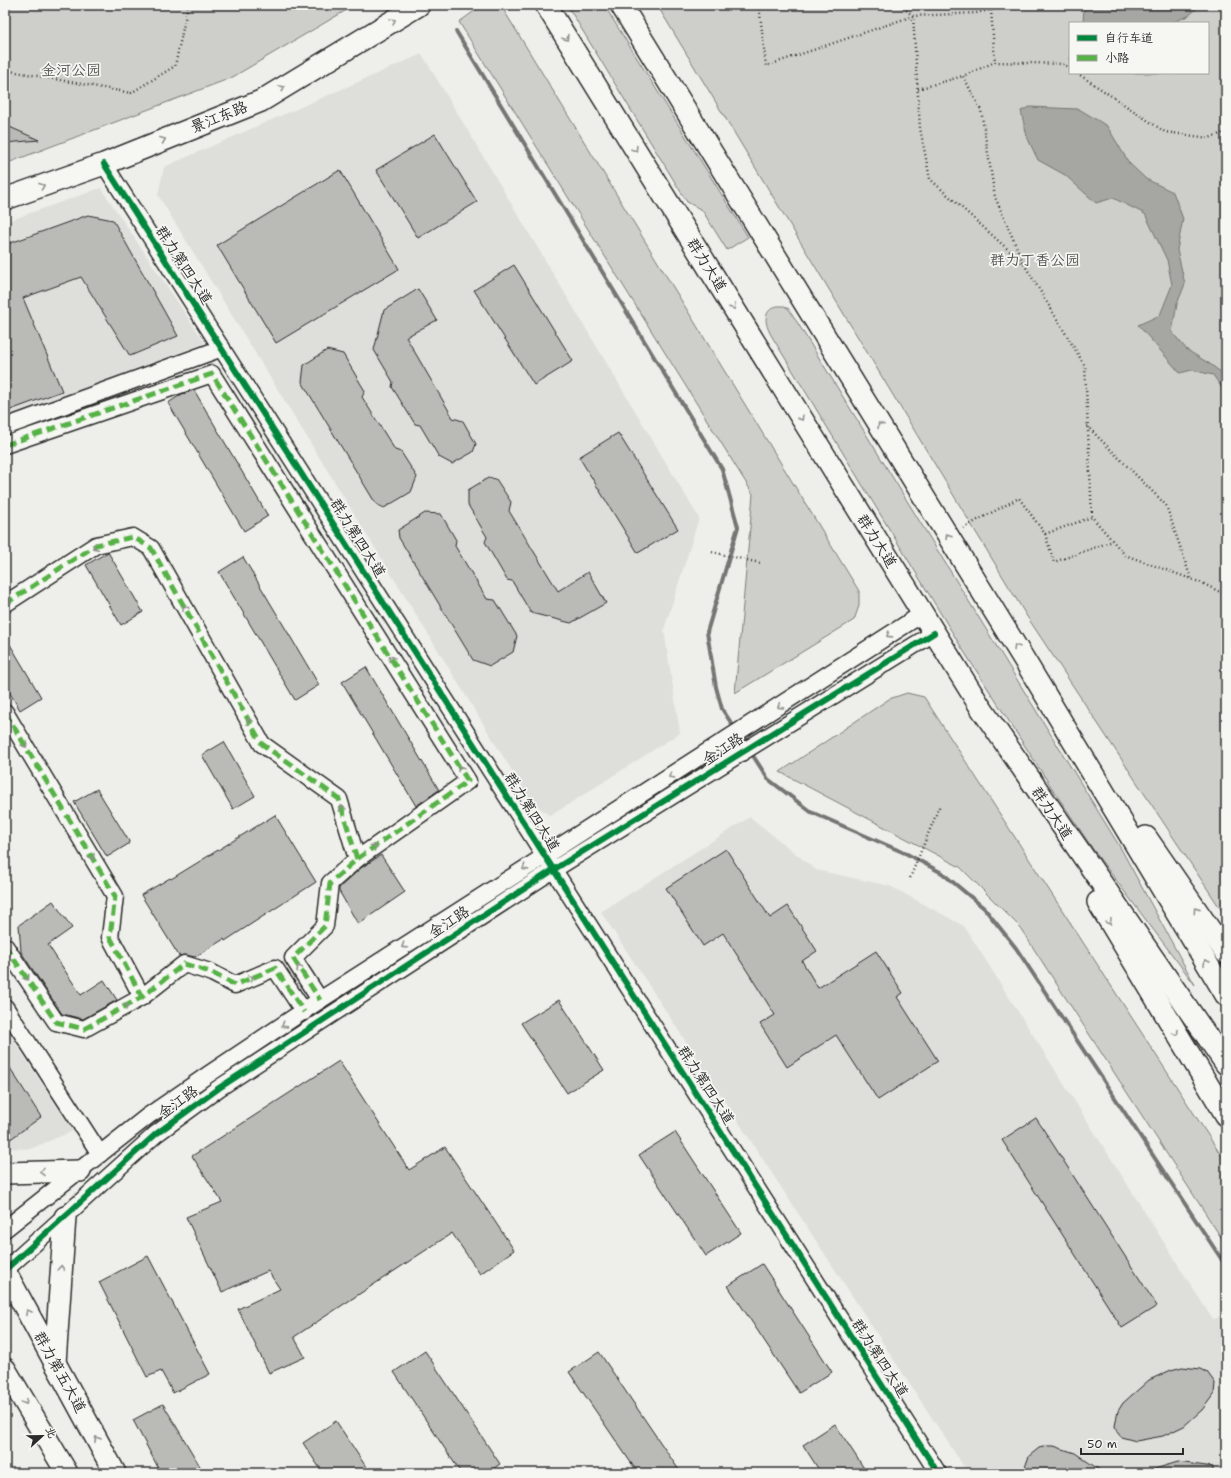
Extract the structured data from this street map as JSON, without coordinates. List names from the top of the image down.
{
  "streets": {
    "main road": ["景江东路", "群力大道", "群力第五大道"],
    "street": ["群力第四大道", "金江路"]
  },
  "crossings": [
    ["景江东路", "群力第四大道"],
    ["群力第四大道", "金江路"],
    ["群力大道", "金江路"],
    ["金江路", "群力第五大道"]
  ],
  "one_way": ["景江东路"],
  "parks": ["金河公园", "群力丁香公园"],
  "legend": ["自行车道", "小路"],
  "scale_bar": "50 m",
  "north": "right"
}
